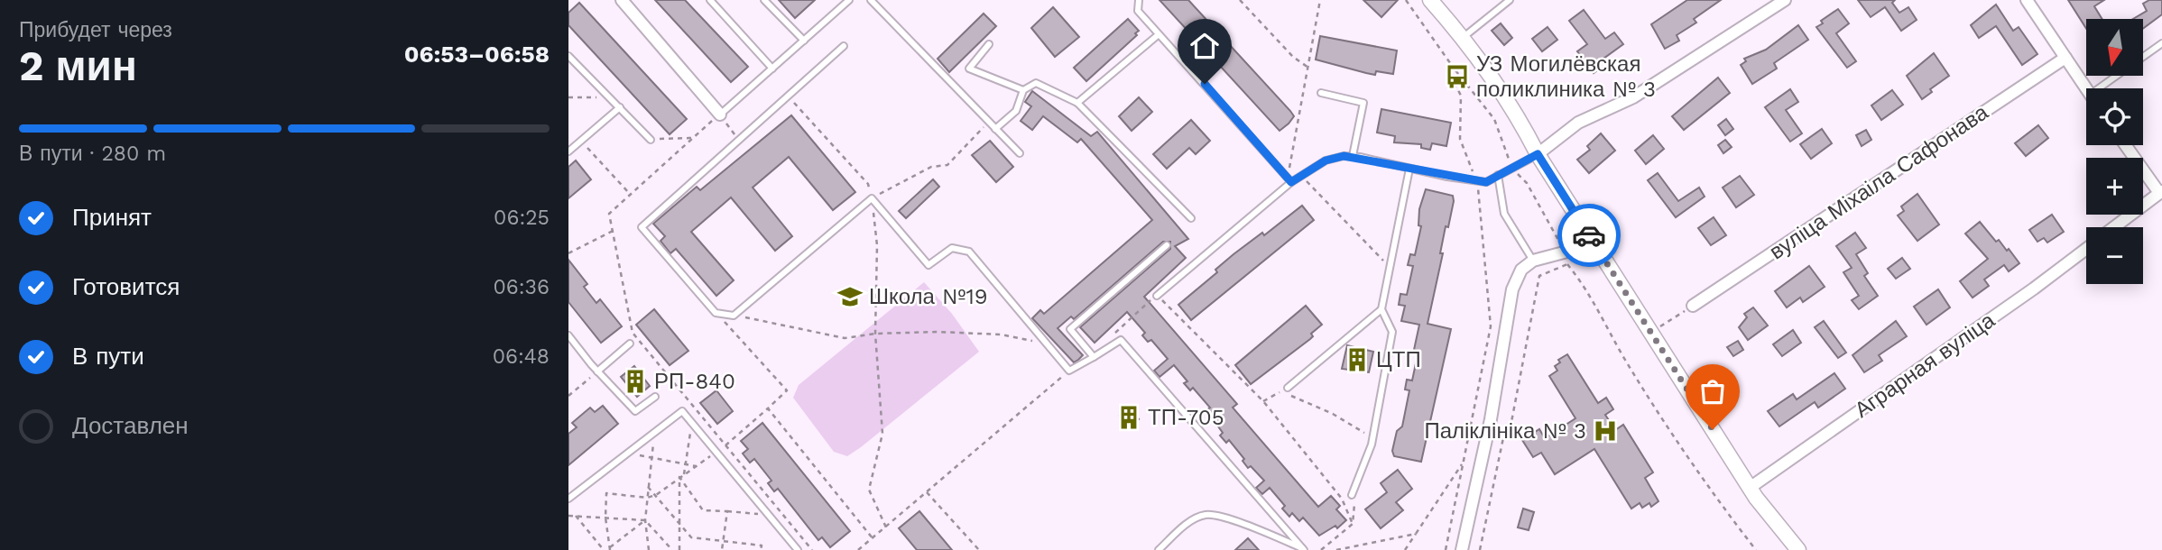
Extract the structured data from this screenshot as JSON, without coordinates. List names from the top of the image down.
{
  "streets": {
    "street": ["вуліца Міхаіла Сафонава", "Аграрная вуліца"]
  },
  "places": {
    "bus stop": ["УЗ Могилёвская поликлиника № 3"],
    "school or university": ["Школа №19"],
    "building": ["ЦТП", "РП-840", "ТП-705"],
    "hospital": ["Паліклініка № 3"]
  },
  "north": "bottom",
  "page": {
    "heading": ["2 мин", "Прибудет через", "06:53–06:58"],
    "map_buttons": ["+", "−"],
    "bar": "В пути · 280 m",
    "list": [
      ["Принят", "06:25"],
      ["Готовится", "06:36"],
      ["В пути", "06:48"],
      "Доставлен"
    ]
  }
}
